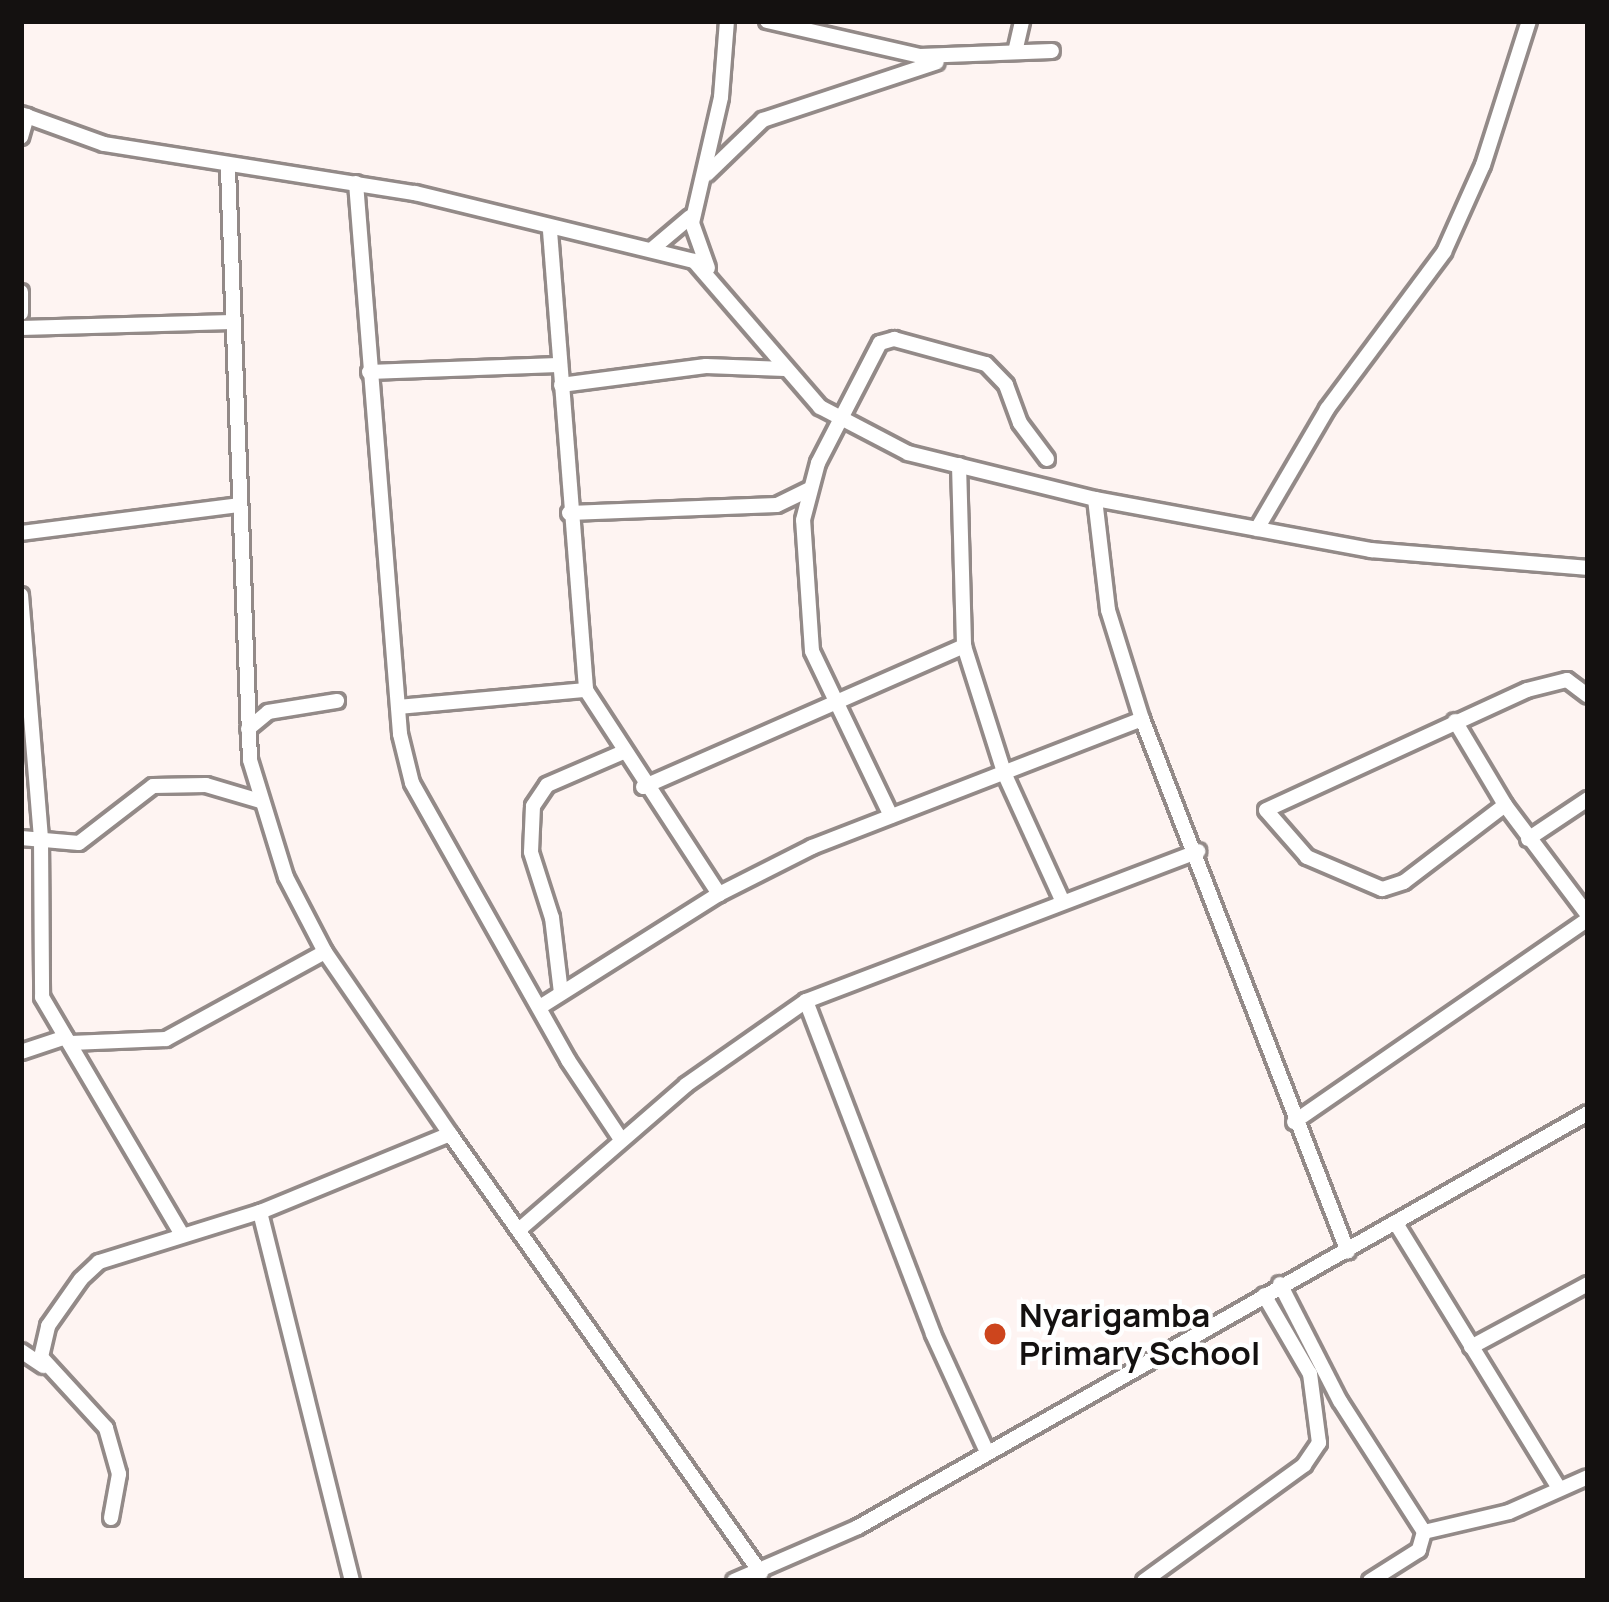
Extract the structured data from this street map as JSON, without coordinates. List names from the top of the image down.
{
  "places": ["Nyarigamba Primary School"]
}
